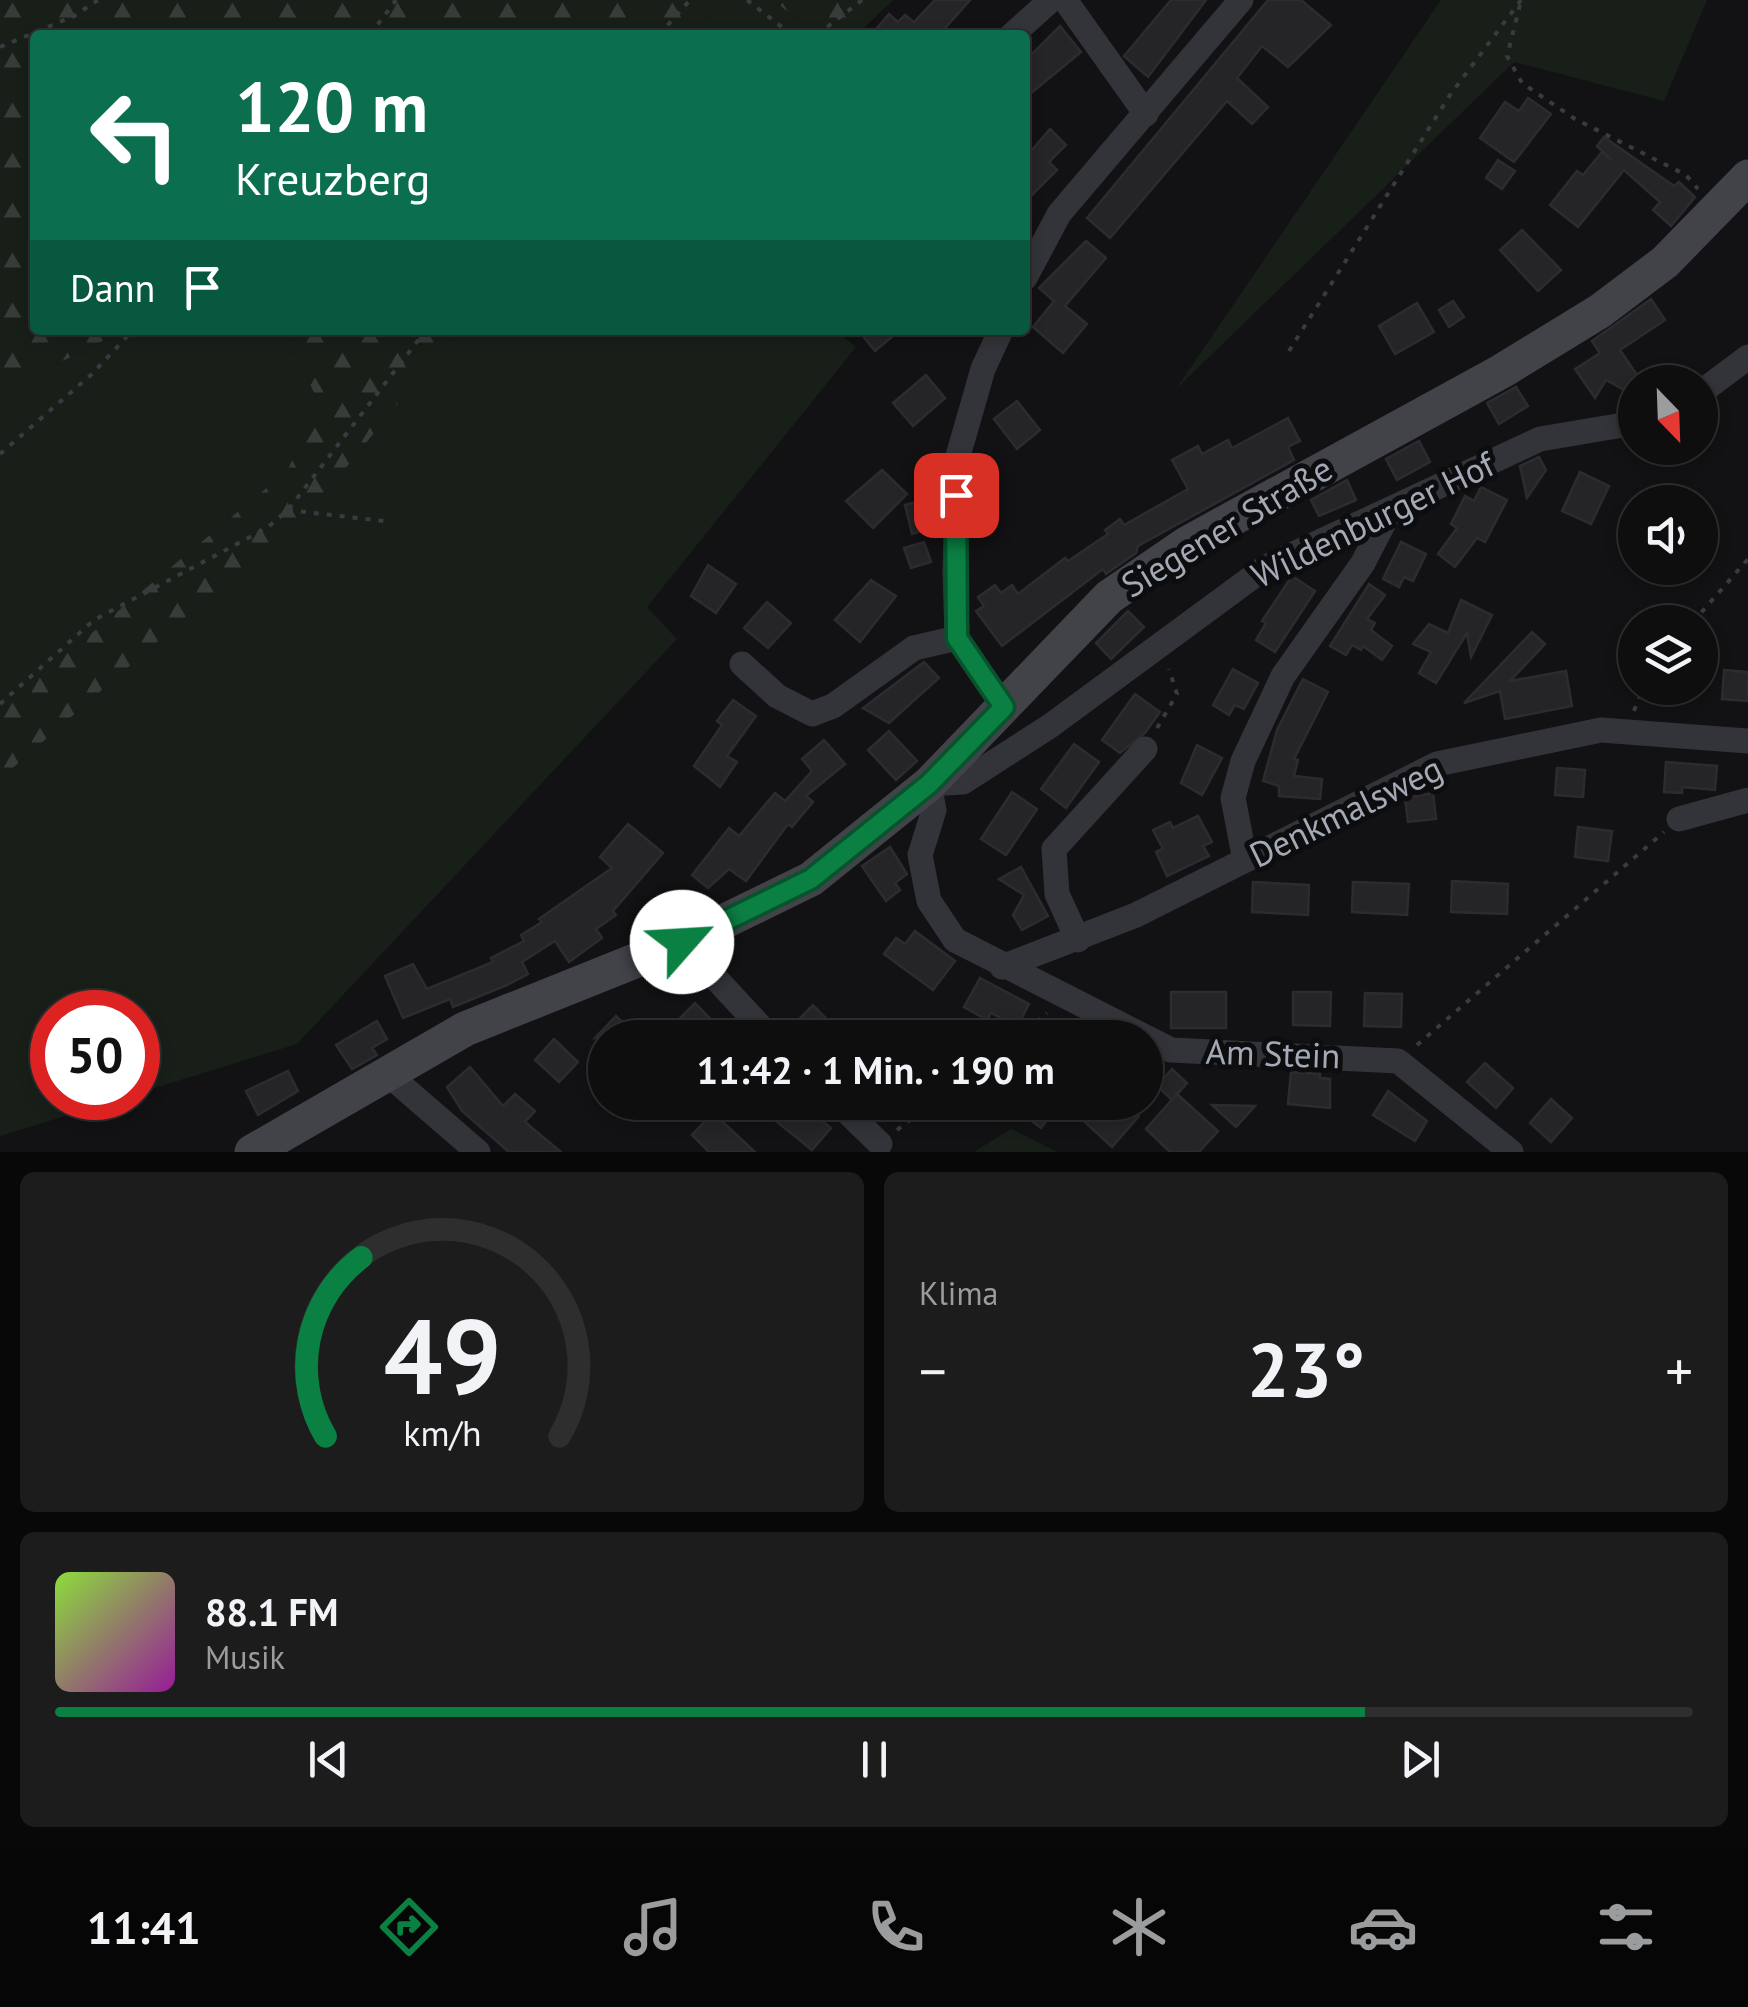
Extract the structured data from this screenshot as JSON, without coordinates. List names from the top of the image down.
{
  "streets": {
    "main road": ["Siegener Straße"],
    "street": ["Wildenburger Hof", "Denkmalsweg", "Am Stein"]
  },
  "crossings": [
    ["Wildenburger Hof", "Siegener Straße"],
    ["Wildenburger Hof", "Am Stein"],
    ["Siegener Straße", "Am Stein"],
    ["Denkmalsweg", "Am Stein"]
  ],
  "north": "bottom right",
  "page": {
    "turn": ["120 m", "Kreuzberg"],
    "then": "Dann",
    "limit": "50",
    "trip": "11:42 · 1 Min. · 190 m",
    "tile": "Klima",
    "heat": ["−", "23°", "+"],
    "song": ["88.1 FM", "Musik"],
    "tabs": "11:41",
    "gauge": ["49", "km/h"]
  }
}
